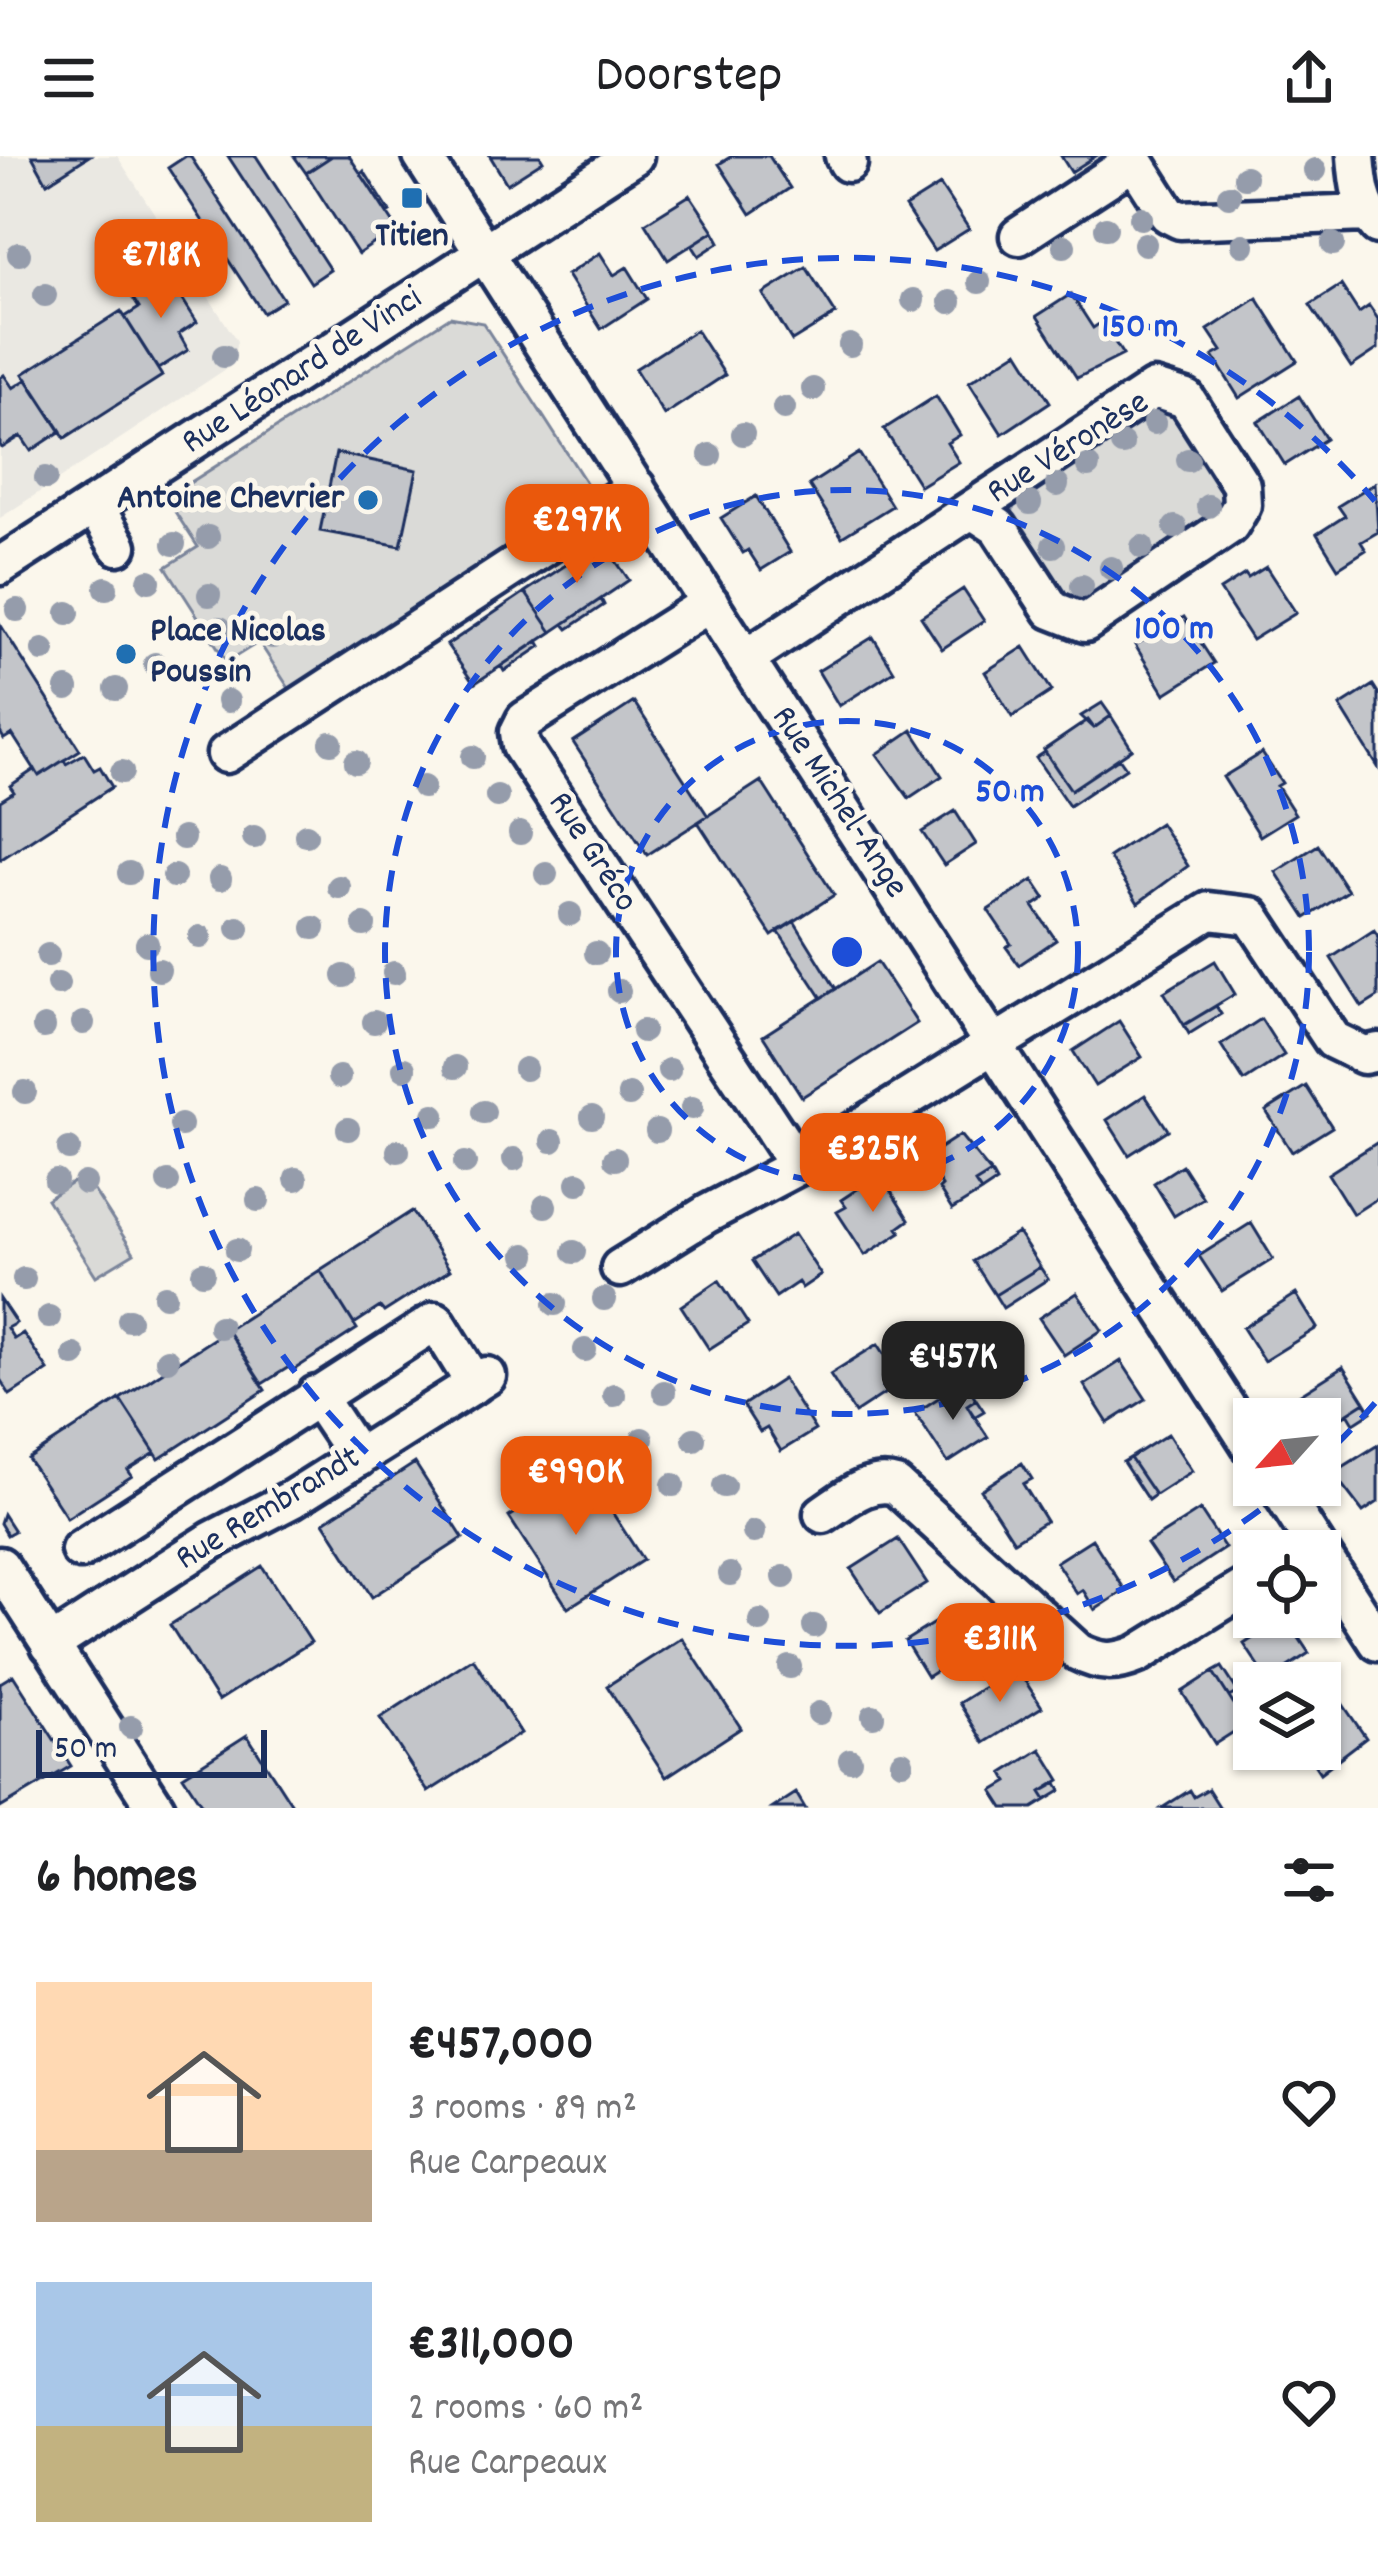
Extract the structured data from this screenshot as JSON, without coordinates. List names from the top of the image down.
{
  "streets": {
    "street": [
      "Rue Léonard de Vinci",
      "Rue Véronèse",
      "Rue Michel-Ange",
      "Rue Gréco",
      "Rue Rembrandt"
    ]
  },
  "crossings": [
    ["Rue Léonard de Vinci", "Rue Michel-Ange"],
    ["Rue Véronèse", "Rue Michel-Ange"],
    ["Rue Michel-Ange", "Rue Gréco"]
  ],
  "places": {
    "transit": ["Titien"],
    "other": ["Antoine Chevrier", "Place Nicolas Poussin"]
  },
  "scale_bar": "50 m",
  "north": "bottom left",
  "page": {
    "header": "Doorstep",
    "price": [
      "€718K",
      "€297K",
      "€325K",
      "€457K",
      "€990K",
      "€311K"
    ],
    "scale": "50 m",
    "heading": "6 homes",
    "list": [
      {
        "name": "€457,000",
        "note": "3 rooms · 89 m² · Rue Carpeaux"
      },
      {
        "name": "€311,000",
        "note": "2 rooms · 60 m² · Rue Carpeaux"
      }
    ]
  },
  "rings": ["150 m", "100 m", "50 m"]
}
